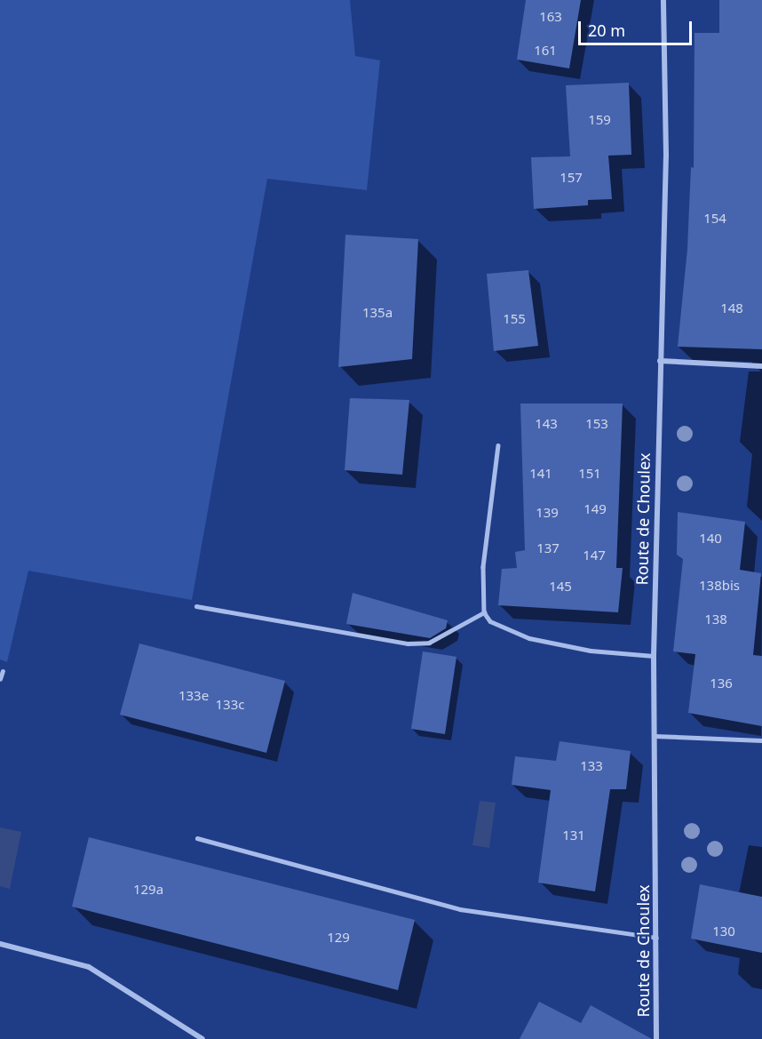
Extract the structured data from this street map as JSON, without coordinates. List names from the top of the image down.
{
  "streets": {
    "street": ["Route de Choulex"]
  },
  "house_numbers": [
    "163",
    "161",
    "159",
    "157",
    "154",
    "148",
    "135a",
    "155",
    "143",
    "153",
    "141",
    "151",
    "149",
    "139",
    "140",
    "137",
    "147",
    "138bis",
    "145",
    "138",
    "136",
    "133e",
    "133c",
    "133",
    "131",
    "129a",
    "130",
    "129"
  ],
  "scale_bar": "20 m"
}
